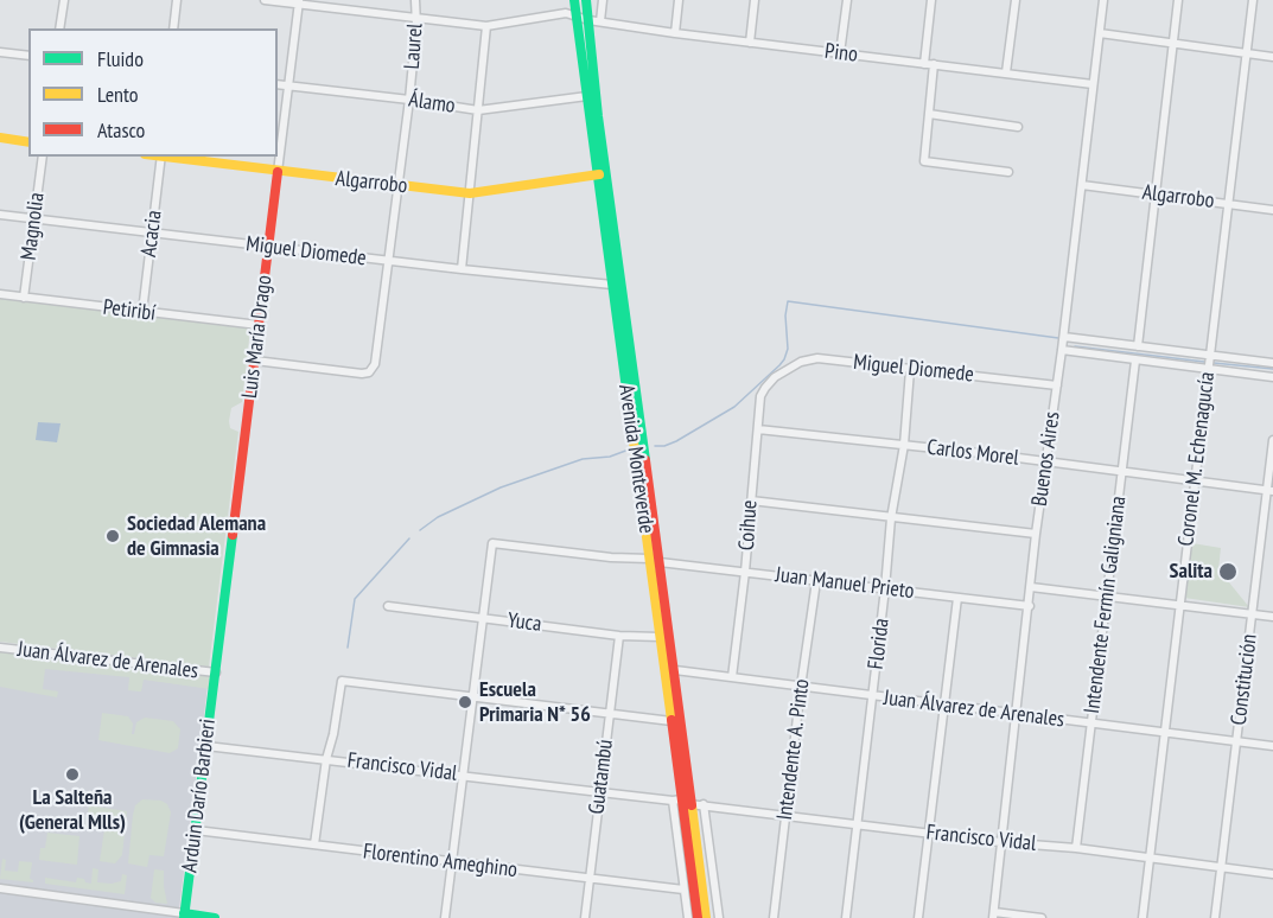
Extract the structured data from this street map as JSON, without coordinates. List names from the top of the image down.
{
  "streets": {
    "main road": [
      "Algarrobo",
      "Luis María Drago",
      "Avenida Monteverde",
      "Arduin Darío Barbieri"
    ],
    "street": [
      "Laurel",
      "Pino",
      "Álamo",
      "Magnolia",
      "Acacia",
      "Miguel Diomede",
      "Petiribí",
      "Carlos Morel",
      "Buenos Aires",
      "Coronel M. Echenagucía",
      "Coihue",
      "Juan Manuel Prieto",
      "Intendente Fermín Galigniana",
      "Yuca",
      "Florida",
      "Juan Álvarez de Arenales",
      "Constitución",
      "Intendente A. Pinto",
      "Francisco Vidal",
      "Guatambú",
      "Florentino Ameghino"
    ]
  },
  "crossings": [
    ["Laurel", "Álamo"],
    ["Laurel", "Algarrobo"],
    ["Laurel", "Miguel Diomede"],
    ["Laurel", "Luis María Drago"],
    ["Pino", "Avenida Monteverde"],
    ["Pino", "Buenos Aires"],
    ["Álamo", "Luis María Drago"],
    ["Álamo", "Avenida Monteverde"],
    ["Algarrobo", "Luis María Drago"],
    ["Algarrobo", "Avenida Monteverde"],
    ["Algarrobo", "Buenos Aires"],
    ["Algarrobo", "Coronel M. Echenagucía"],
    ["Magnolia", "Miguel Diomede"],
    ["Magnolia", "Petiribí"],
    ["Acacia", "Miguel Diomede"],
    ["Acacia", "Petiribí"],
    ["Miguel Diomede", "Luis María Drago"],
    ["Miguel Diomede", "Avenida Monteverde"],
    ["Miguel Diomede", "Buenos Aires"],
    ["Miguel Diomede", "Coihue"],
    ["Miguel Diomede", "Florida"],
    ["Petiribí", "Luis María Drago"],
    ["Luis María Drago", "Juan Álvarez de Arenales"],
    ["Luis María Drago", "Arduin Darío Barbieri"],
    ["Carlos Morel", "Buenos Aires"],
    ["Carlos Morel", "Coronel M. Echenagucía"],
    ["Carlos Morel", "Coihue"],
    ["Carlos Morel", "Intendente Fermín Galigniana"],
    ["Carlos Morel", "Florida"],
    ["Carlos Morel", "Constitución"],
    ["Avenida Monteverde", "Juan Manuel Prieto"],
    ["Avenida Monteverde", "Yuca"],
    ["Avenida Monteverde", "Juan Álvarez de Arenales"],
    ["Avenida Monteverde", "Francisco Vidal"],
    ["Buenos Aires", "Juan Manuel Prieto"],
    ["Buenos Aires", "Juan Álvarez de Arenales"],
    ["Buenos Aires", "Francisco Vidal"],
    ["Coronel M. Echenagucía", "Juan Álvarez de Arenales"],
    ["Coronel M. Echenagucía", "Francisco Vidal"],
    ["Coihue", "Juan Manuel Prieto"],
    ["Coihue", "Juan Álvarez de Arenales"],
    ["Juan Manuel Prieto", "Yuca"],
    ["Juan Manuel Prieto", "Florida"],
    ["Juan Manuel Prieto", "Intendente A. Pinto"],
    ["Intendente Fermín Galigniana", "Juan Álvarez de Arenales"],
    ["Intendente Fermín Galigniana", "Francisco Vidal"],
    ["Yuca", "Guatambú"],
    ["Florida", "Juan Álvarez de Arenales"],
    ["Florida", "Francisco Vidal"],
    ["Juan Álvarez de Arenales", "Constitución"],
    ["Juan Álvarez de Arenales", "Intendente A. Pinto"],
    ["Juan Álvarez de Arenales", "Arduin Darío Barbieri"],
    ["Constitución", "Francisco Vidal"],
    ["Intendente A. Pinto", "Francisco Vidal"],
    ["Francisco Vidal", "Guatambú"],
    ["Francisco Vidal", "Arduin Darío Barbieri"],
    ["Guatambú", "Florentino Ameghino"],
    ["Arduin Darío Barbieri", "Florentino Ameghino"]
  ],
  "places": [
    "Sociedad Alemana de Gimnasia",
    "Salita",
    "Escuela Primaria N* 56",
    "La Salteña (General Mlls)"
  ],
  "legend": ["Fluido", "Lento", "Atasco"]
}
